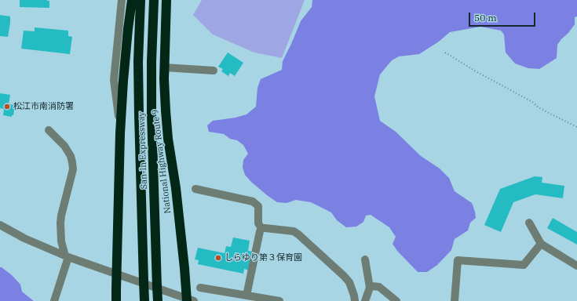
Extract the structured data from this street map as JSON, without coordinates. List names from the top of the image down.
{
  "streets": {
    "highway": ["San-In Expressway", "National Highway Route 9"]
  },
  "places": ["松江市南消防署", "しらゆり第３保育園"],
  "scale_bar": "50 m"
}
